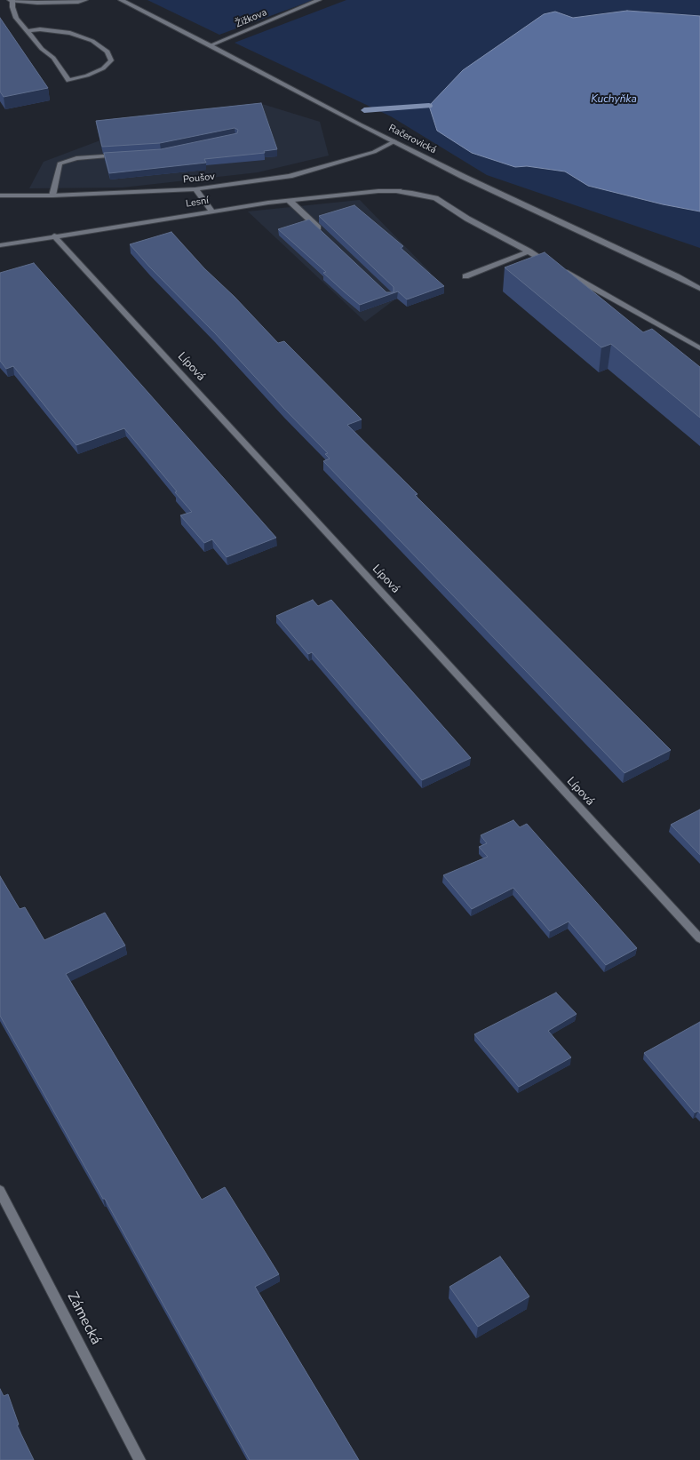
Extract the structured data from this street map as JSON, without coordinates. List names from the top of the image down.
{
  "streets": {
    "street": [
      "Žižkova",
      "Račerovická",
      "Poušov",
      "Lesní",
      "Lípová",
      "Zámecká"
    ]
  },
  "crossings": [
    ["Žižkova", "Račerovická"],
    ["Račerovická", "Poušov"],
    ["Lesní", "Lípová"]
  ],
  "water": ["Kuchyňka"]
}
